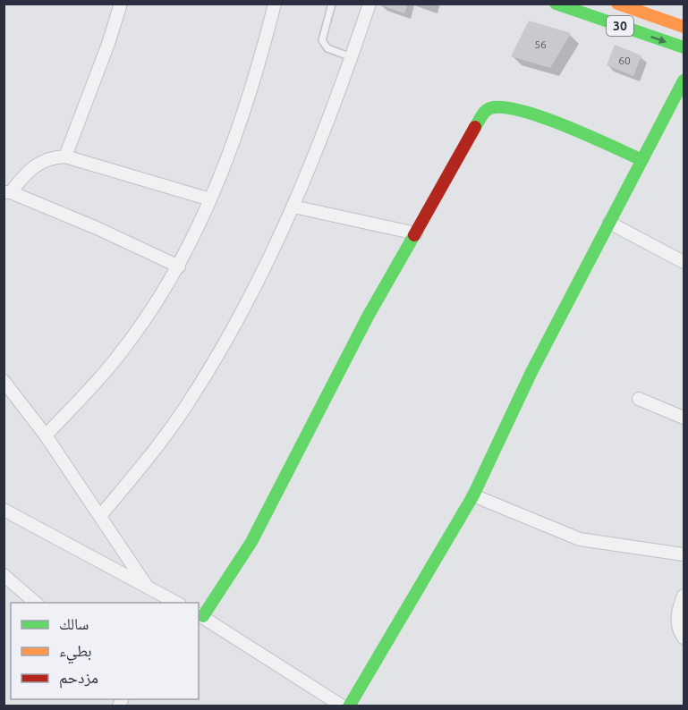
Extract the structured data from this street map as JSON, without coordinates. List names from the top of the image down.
{
  "streets": {
    "street": ["30"]
  },
  "house_numbers": ["56", "60"],
  "legend": ["سالك", "بطيء", "مزدحم"]
}
